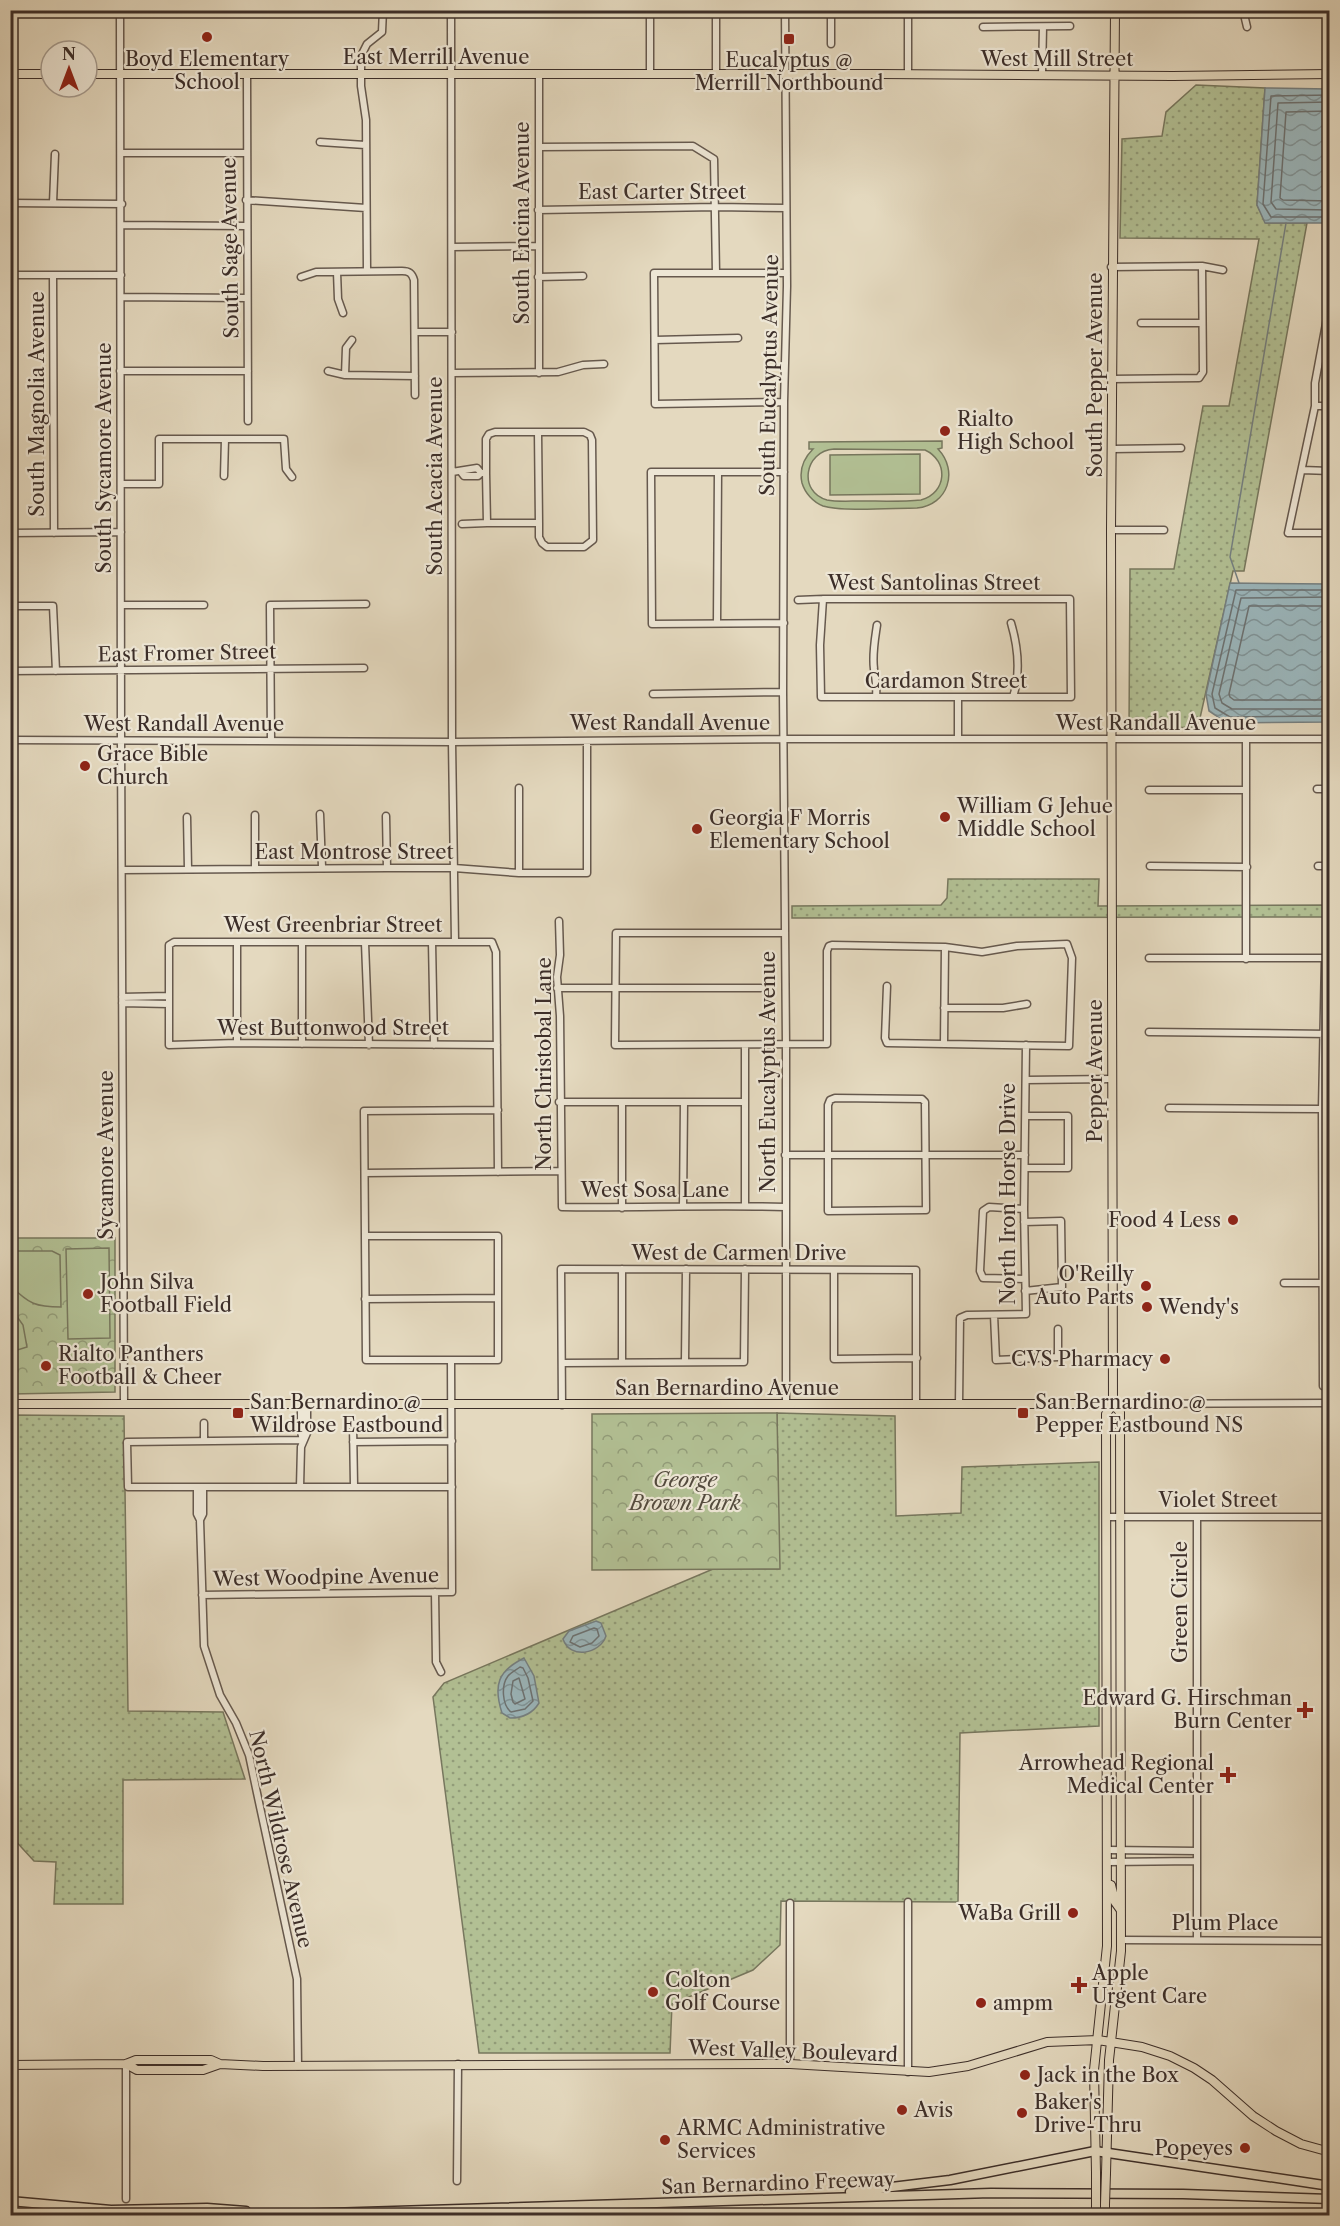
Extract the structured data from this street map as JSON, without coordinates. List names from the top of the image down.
{
  "streets": {
    "highway": ["San Bernardino Freeway"],
    "main road": [
      "East Merrill Avenue",
      "West Mill Street",
      "South Pepper Avenue",
      "Pepper Avenue",
      "San Bernardino Avenue",
      "West Valley Boulevard"
    ],
    "street": [
      "East Carter Street",
      "South Encina Avenue",
      "South Sage Avenue",
      "South Eucalyptus Avenue",
      "South Magnolia Avenue",
      "South Sycamore Avenue",
      "South Acacia Avenue",
      "West Santolinas Street",
      "East Fromer Street",
      "Cardamon Street",
      "West Randall Avenue",
      "East Montrose Street",
      "West Greenbriar Street",
      "West Buttonwood Street",
      "North Christobal Lane",
      "North Eucalyptus Avenue",
      "Sycamore Avenue",
      "West Sosa Lane",
      "North Iron Horse Drive",
      "West de Carmen Drive",
      "Violet Street",
      "West Woodpine Avenue",
      "Green Circle",
      "North Wildrose Avenue",
      "Plum Place"
    ]
  },
  "crossings": [
    ["East Merrill Avenue", "West Mill Street"],
    ["East Merrill Avenue", "South Encina Avenue"],
    ["East Merrill Avenue", "South Sage Avenue"],
    ["East Merrill Avenue", "South Eucalyptus Avenue"],
    ["East Merrill Avenue", "South Sycamore Avenue"],
    ["East Merrill Avenue", "South Acacia Avenue"],
    ["West Mill Street", "South Eucalyptus Avenue"],
    ["West Mill Street", "South Pepper Avenue"],
    ["East Carter Street", "South Encina Avenue"],
    ["East Carter Street", "South Eucalyptus Avenue"],
    ["South Eucalyptus Avenue", "West Randall Avenue"],
    ["South Eucalyptus Avenue", "North Eucalyptus Avenue"],
    ["South Pepper Avenue", "West Randall Avenue"],
    ["South Pepper Avenue", "Pepper Avenue"],
    ["South Sycamore Avenue", "East Fromer Street"],
    ["South Sycamore Avenue", "West Randall Avenue"],
    ["South Sycamore Avenue", "East Montrose Street"],
    ["South Sycamore Avenue", "Sycamore Avenue"],
    ["South Acacia Avenue", "West Randall Avenue"],
    ["South Acacia Avenue", "East Montrose Street"],
    ["South Acacia Avenue", "West Greenbriar Street"],
    ["West Santolinas Street", "Cardamon Street"],
    ["West Randall Avenue", "East Montrose Street"],
    ["West Randall Avenue", "Pepper Avenue"],
    ["West Randall Avenue", "North Eucalyptus Avenue"],
    ["West Greenbriar Street", "West Buttonwood Street"],
    ["North Christobal Lane", "West Sosa Lane"],
    ["Pepper Avenue", "San Bernardino Avenue"],
    ["Pepper Avenue", "Violet Street"],
    ["Pepper Avenue", "Plum Place"],
    ["Pepper Avenue", "West Valley Boulevard"],
    ["North Eucalyptus Avenue", "West Sosa Lane"],
    ["North Eucalyptus Avenue", "West de Carmen Drive"],
    ["North Eucalyptus Avenue", "San Bernardino Avenue"],
    ["Sycamore Avenue", "San Bernardino Avenue"],
    ["Violet Street", "Green Circle"],
    ["West Woodpine Avenue", "North Wildrose Avenue"],
    ["Green Circle", "Plum Place"],
    ["North Wildrose Avenue", "West Valley Boulevard"]
  ],
  "parks": ["George Brown Park"],
  "places": {
    "other": [
      "Boyd Elementary School",
      "Rialto High School",
      "Grace Bible Church",
      "William G Jehue Middle School",
      "Georgia F Morris Elementary School",
      "Food 4 Less",
      "O'Reilly Auto Parts",
      "John Silva Football Field",
      "Wendy's",
      "CVS Pharmacy",
      "Rialto Panthers Football & Cheer",
      "WaBa Grill",
      "Colton Golf Course",
      "ampm",
      "Jack in the Box",
      "Avis",
      "Baker's Drive-Thru",
      "ARMC Administrative Services",
      "Popeyes"
    ],
    "transit": ["Eucalyptus @ Merrill Northbound", "San Bernardino @ Wildrose Eastbound", "San Bernardino @ Pepper Eastbound NS"],
    "health": ["Edward G. Hirschman Burn Center", "Arrowhead Regional Medical Center", "Apple Urgent Care"]
  },
  "north": "top"
}
